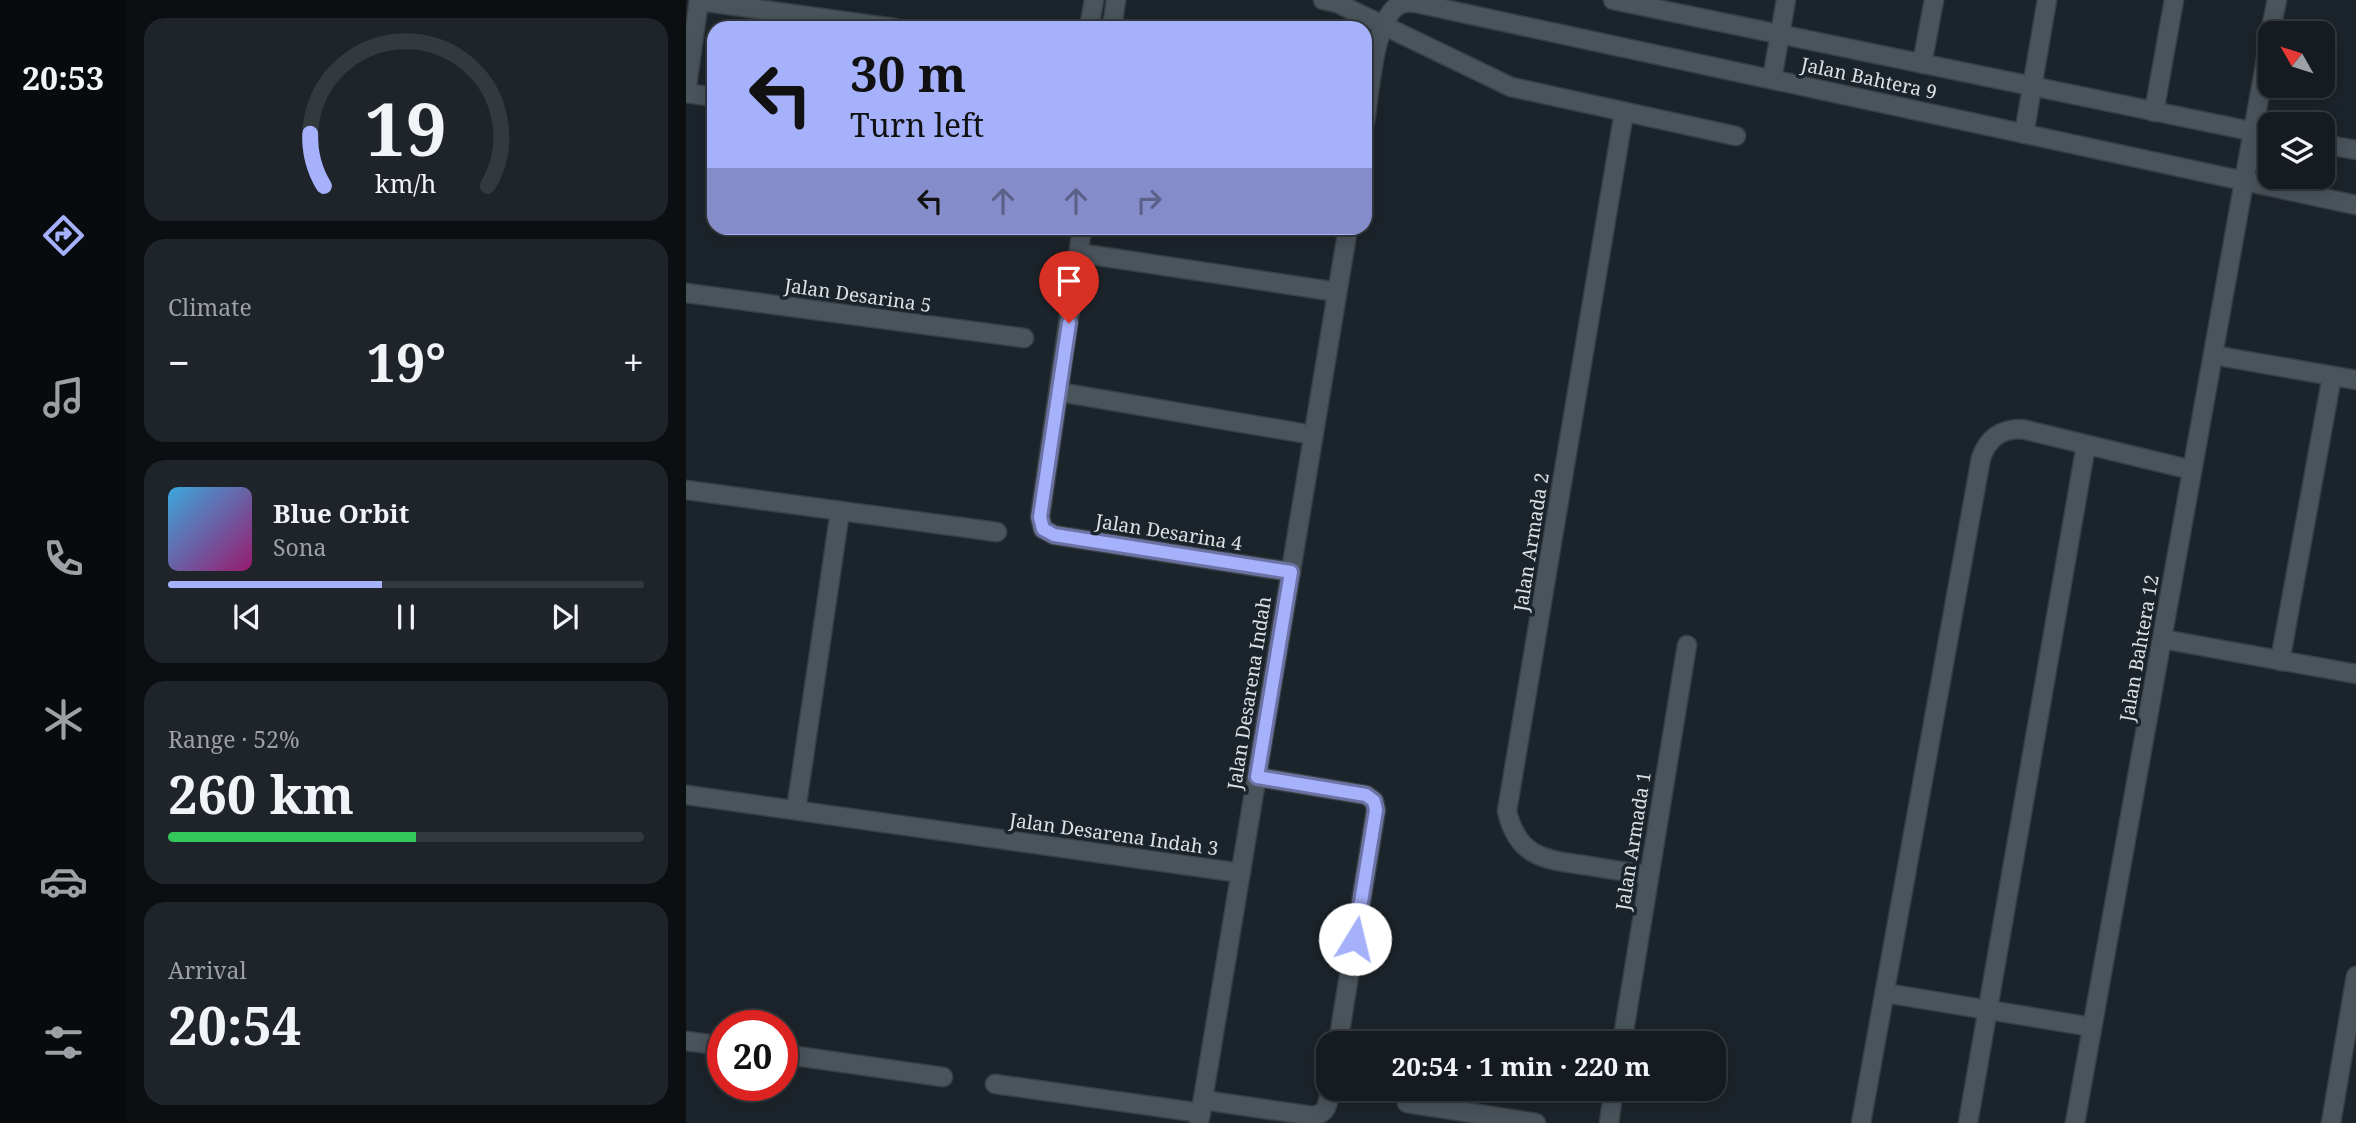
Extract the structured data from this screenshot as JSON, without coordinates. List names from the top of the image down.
{
  "streets": {
    "street": [
      "Jalan Bahtera 9",
      "Jalan Desarina 5",
      "Jalan Desarina 4",
      "Jalan Armada 2",
      "Jalan Bahtera 12",
      "Jalan Desarena Indah",
      "Jalan Desarena Indah 3",
      "Jalan Armada 1"
    ]
  },
  "crossings": [
    ["Jalan Bahtera 9", "Jalan Bahtera 12"],
    ["Jalan Desarina 4", "Jalan Desarena Indah"],
    ["Jalan Armada 2", "Jalan Armada 1"],
    ["Jalan Desarena Indah", "Jalan Desarena Indah 3"]
  ],
  "north": "top left",
  "page": {
    "tabs": "20:53",
    "turn": ["30 m", "Turn left"],
    "tile": [
      "Climate",
      ["Range · 52%", "260 km"],
      ["Arrival", "20:54"]
    ],
    "heat": ["−", "19°", "+"],
    "song": ["Blue Orbit", "Sona"],
    "limit": "20",
    "trip": "20:54 · 1 min · 220 m",
    "gauge": ["19", "km/h"]
  }
}
